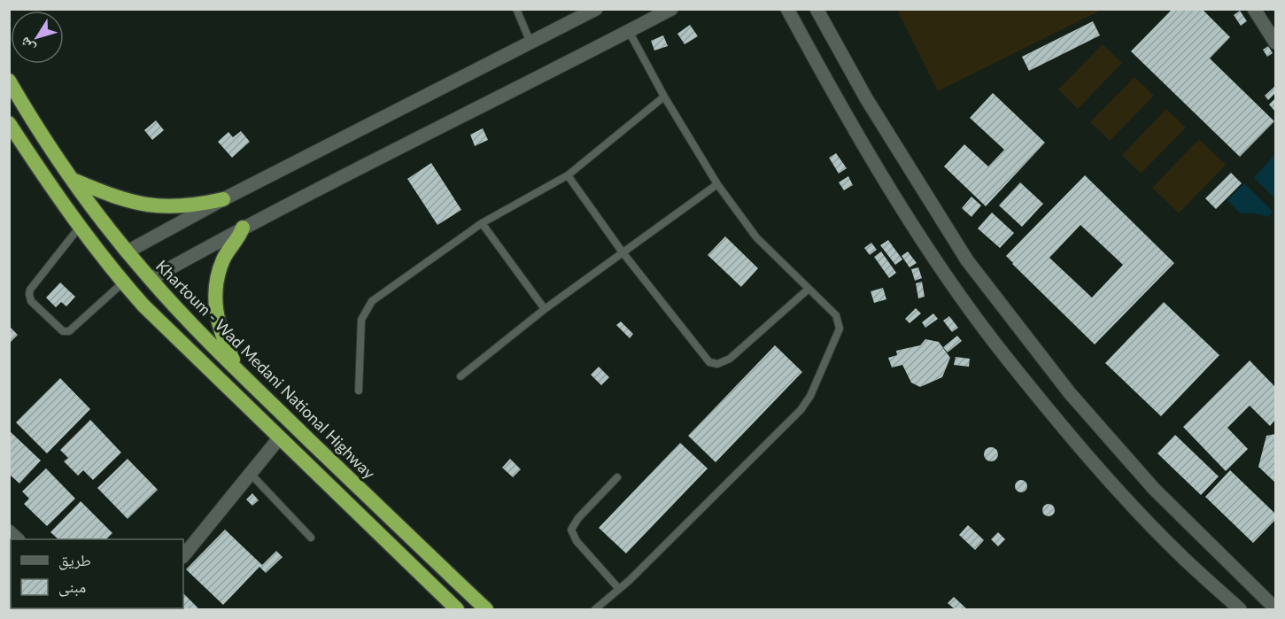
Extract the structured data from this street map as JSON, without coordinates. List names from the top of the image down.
{
  "streets": {
    "highway": ["Khartoum - Wad Medani National Highway"]
  },
  "legend": ["طريق", "مبنى"],
  "north": "bottom left"
}
